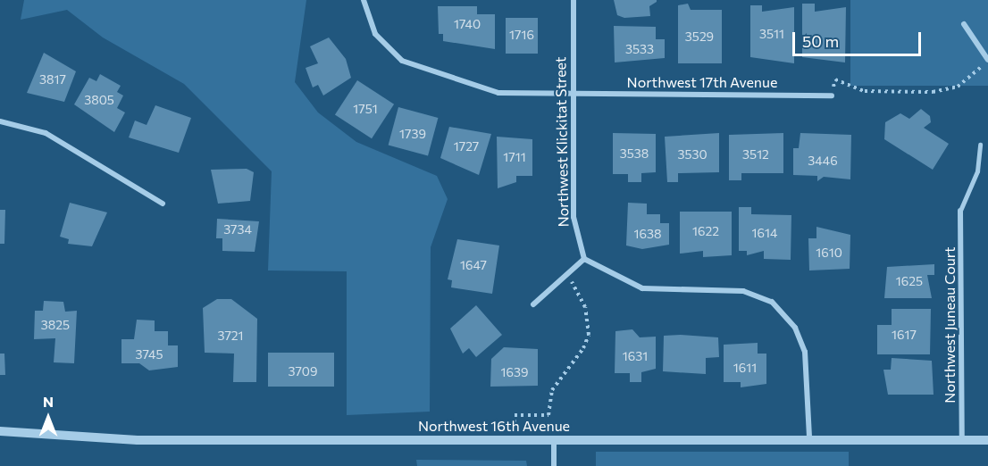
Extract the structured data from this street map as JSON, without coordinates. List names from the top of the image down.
{
  "streets": {
    "street": [
      "Northwest 17th Avenue",
      "Northwest Klickitat Street",
      "Northwest Juneau Court",
      "Northwest 16th Avenue"
    ]
  },
  "crossings": [
    ["Northwest 17th Avenue", "Northwest Klickitat Street"],
    ["Northwest Juneau Court", "Northwest 16th Avenue"]
  ],
  "house_numbers": [
    "1740",
    "3511",
    "1716",
    "3529",
    "3533",
    "3817",
    "3805",
    "1751",
    "1739",
    "1727",
    "3538",
    "3530",
    "3512",
    "1711",
    "3446",
    "3734",
    "1622",
    "1614",
    "1638",
    "1610",
    "1647",
    "1625",
    "3825",
    "1617",
    "3721",
    "3745",
    "1631",
    "1611",
    "3709",
    "1639"
  ],
  "scale_bar": "50 m",
  "north": "top"
}
